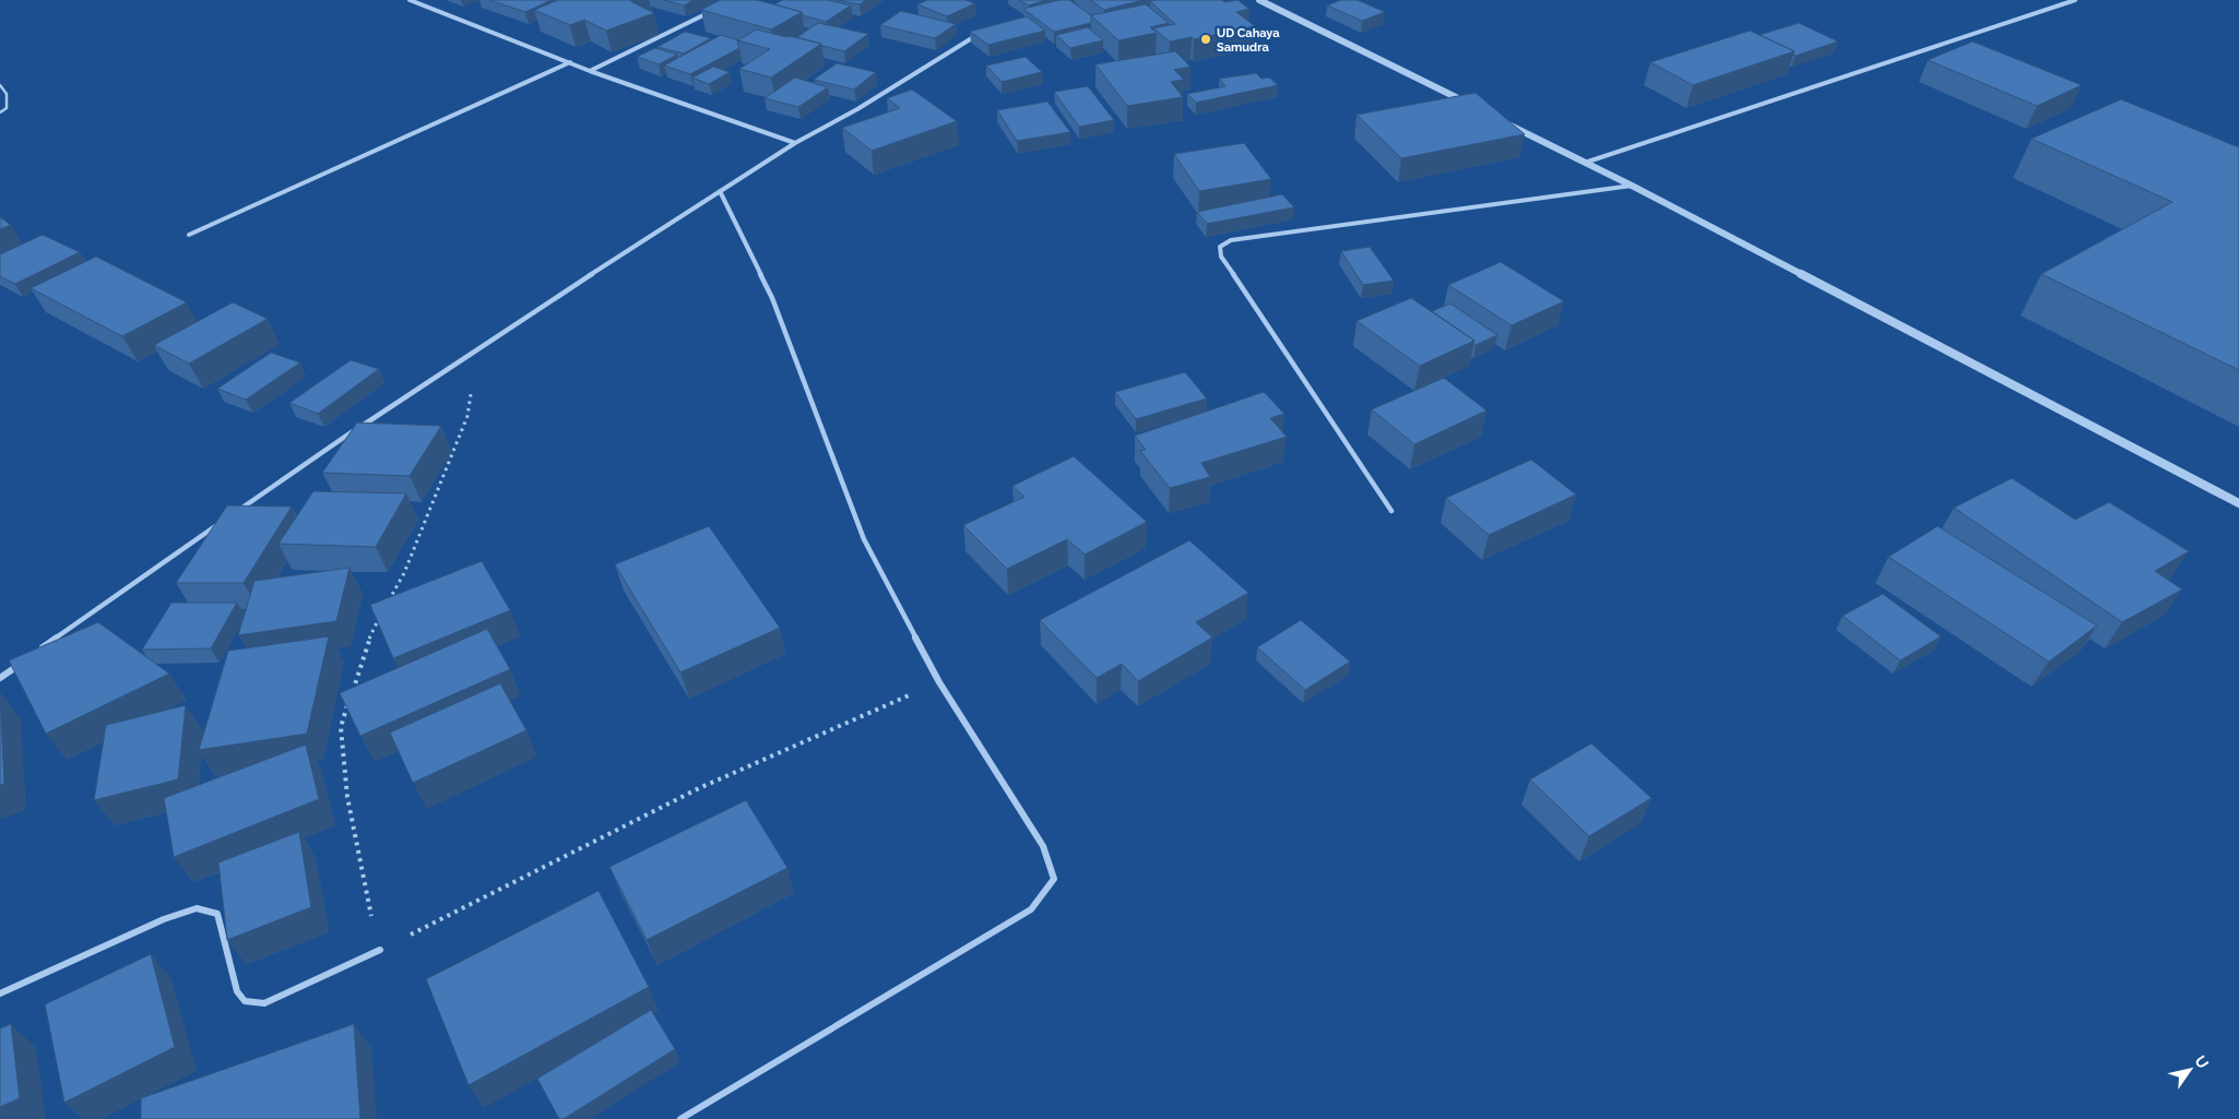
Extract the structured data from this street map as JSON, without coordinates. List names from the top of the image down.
{
  "places": ["UD Cahaya Samudra"],
  "north": "top right"
}
